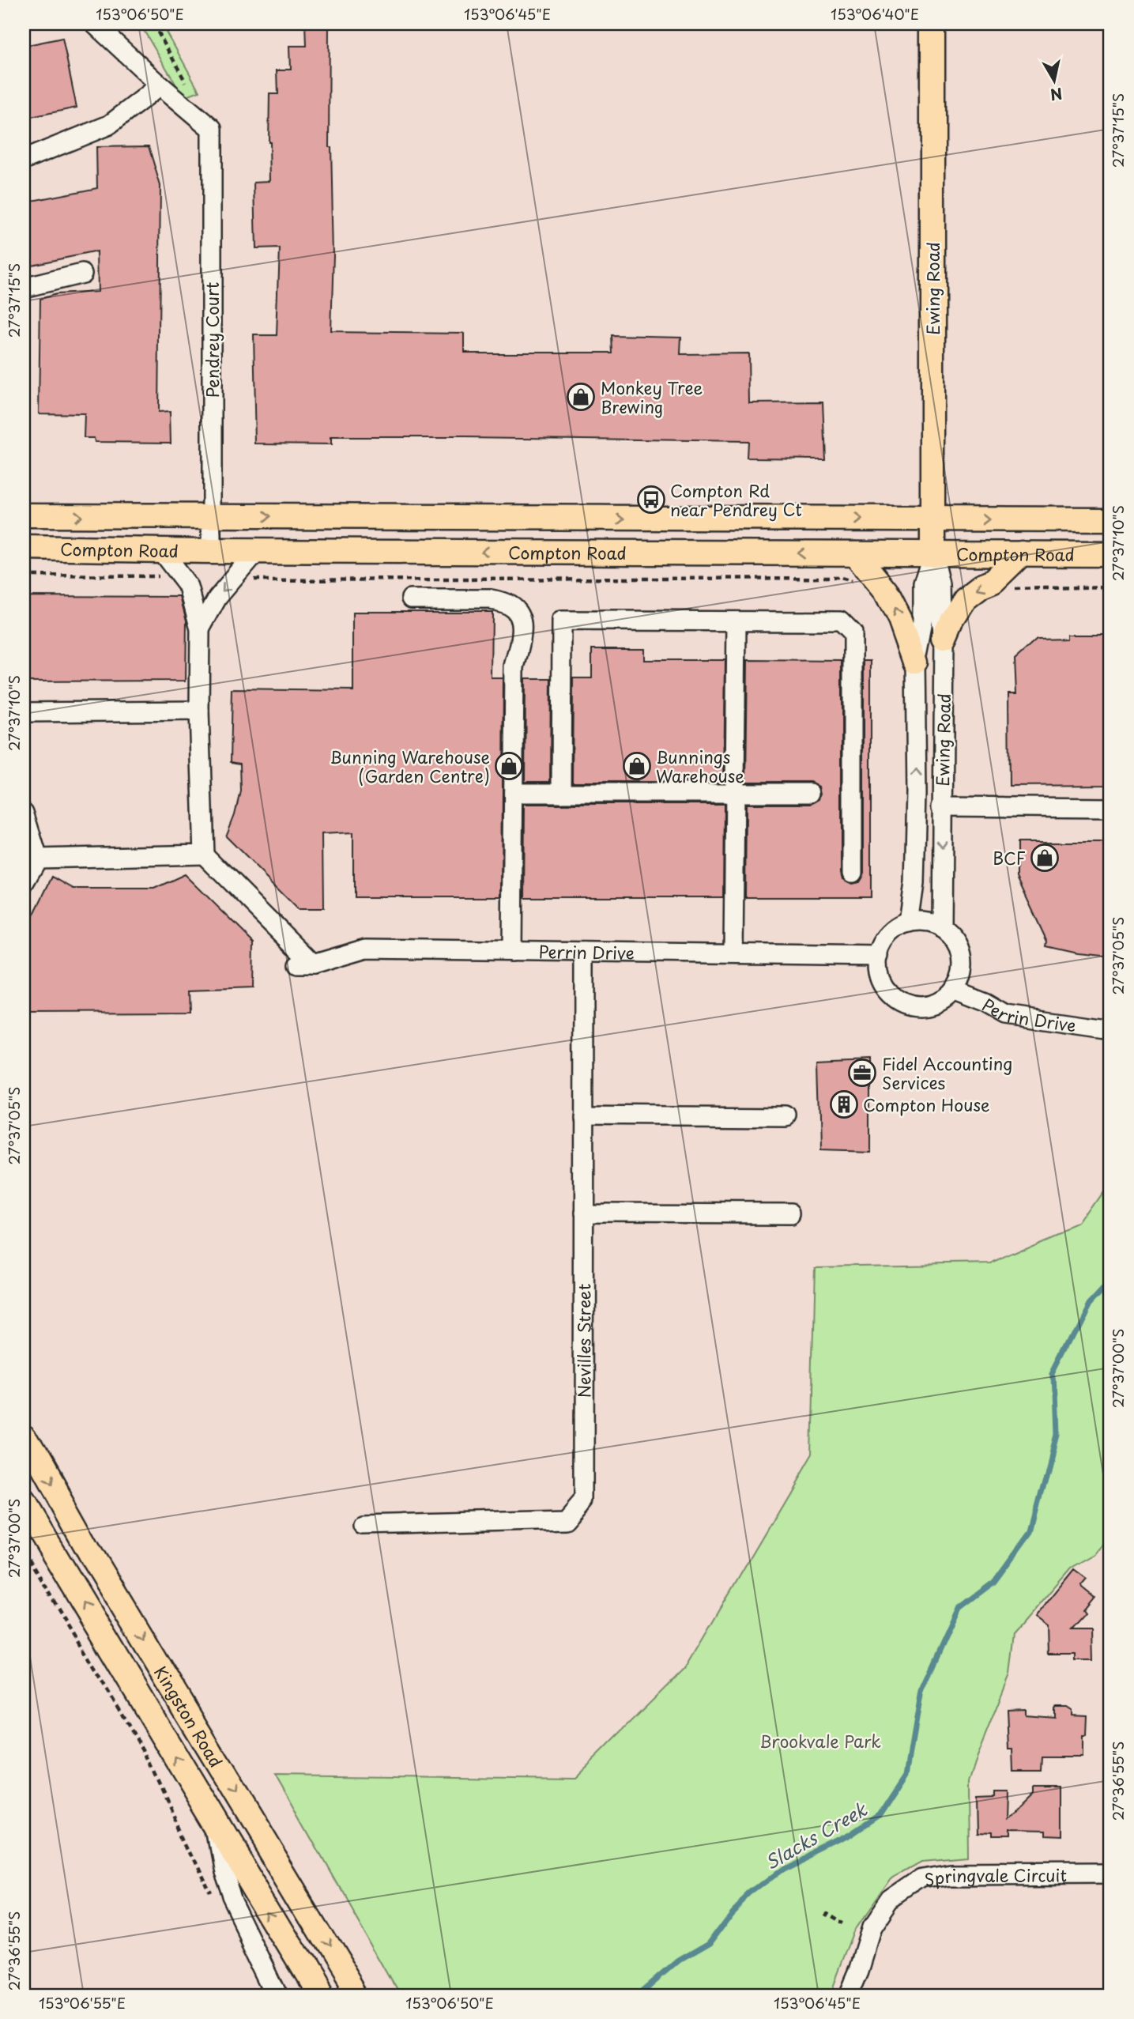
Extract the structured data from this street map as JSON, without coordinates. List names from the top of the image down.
{
  "streets": {
    "main road": ["Ewing Road", "Compton Road", "Kingston Road"],
    "street": [
      "Pendrey Court",
      "Perrin Drive",
      "Nevilles Street",
      "Springvale Circuit"
    ]
  },
  "crossings": [
    ["Ewing Road", "Compton Road"],
    ["Ewing Road", "Perrin Drive"],
    ["Pendrey Court", "Compton Road"],
    ["Perrin Drive", "Nevilles Street"]
  ],
  "water": ["Slacks Creek"],
  "parks": ["Brookvale Park"],
  "places": {
    "shop": [
      "Monkey Tree Brewing",
      "Bunning Warehouse (Garden Centre)",
      "Bunnings Warehouse",
      "BCF"
    ],
    "bus stop": ["Compton Rd near Pendrey Ct"],
    "office": ["Fidel Accounting Services"],
    "building": ["Compton House"]
  },
  "north": "bottom",
  "coordinates": [
    "153°06'50\"E",
    "153°06'45\"E",
    "153°06'40\"E",
    "27°37'15\"S",
    "27°37'10\"S",
    "27°37'05\"S",
    "27°37'00\"S",
    "27°36'55\"S",
    "153°06'55\"E"
  ]
}
